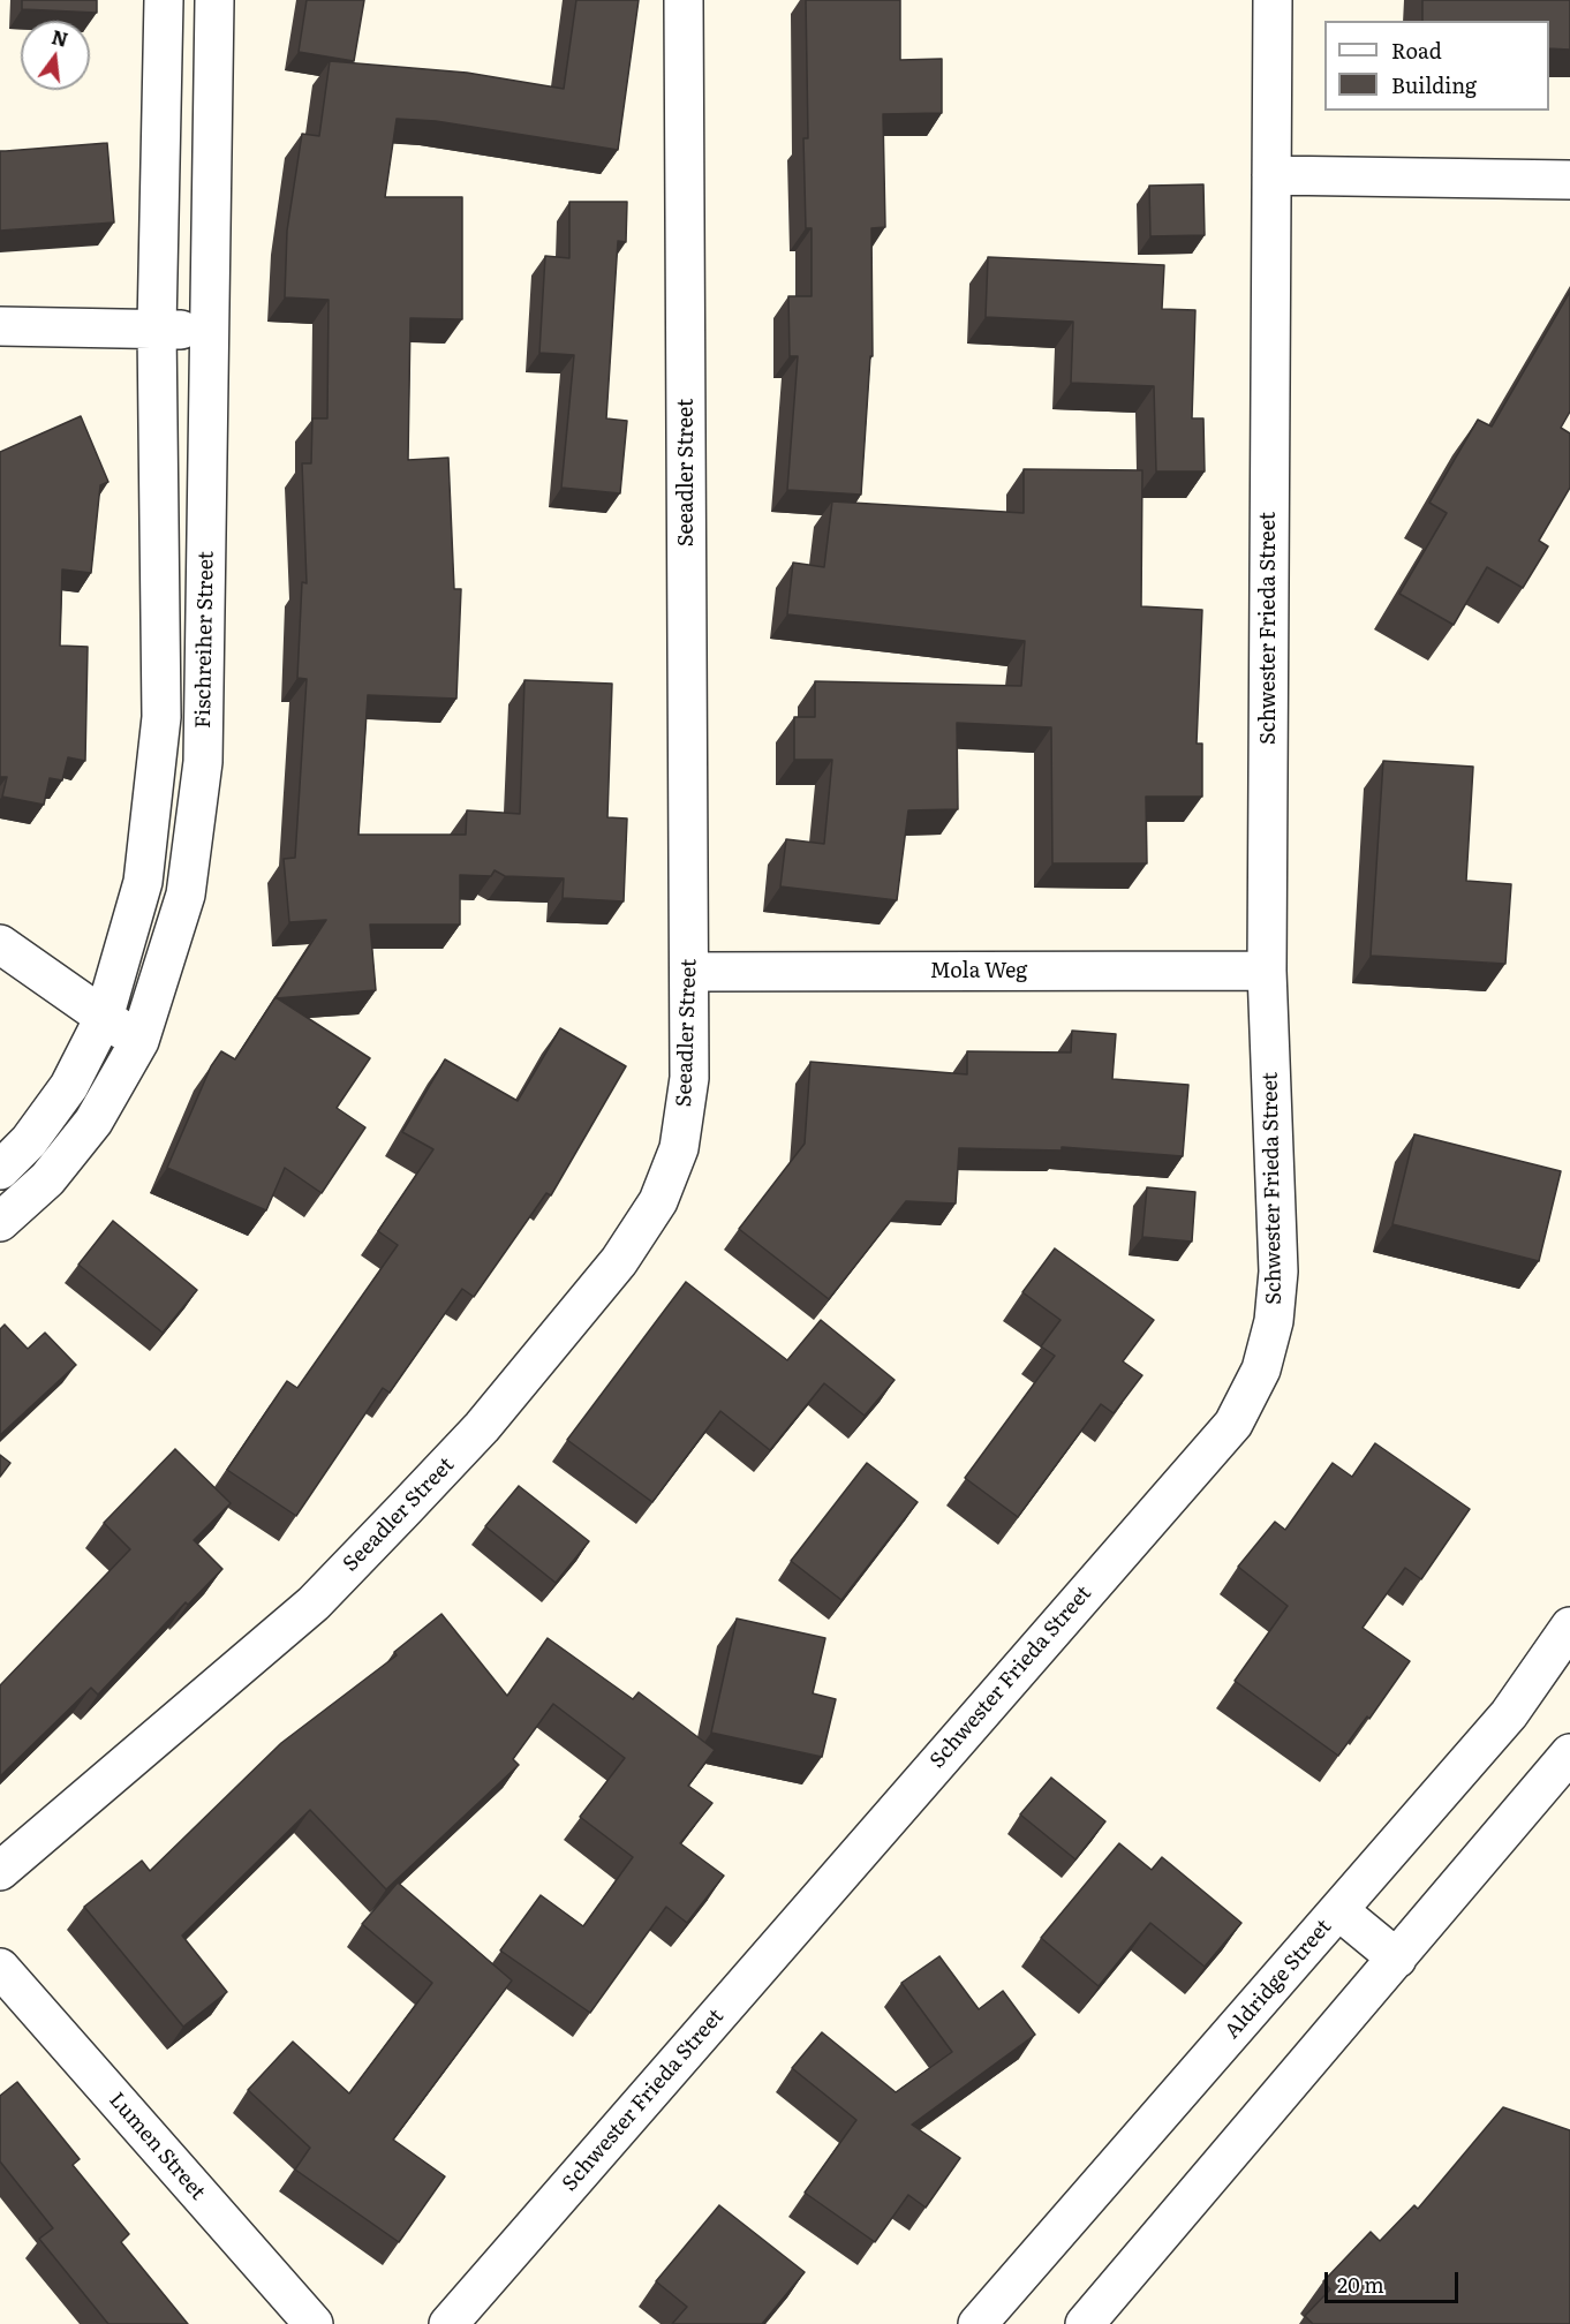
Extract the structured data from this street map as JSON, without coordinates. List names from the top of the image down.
{
  "streets": {
    "street": [
      "Seeadler Street",
      "Schwester Frieda Street",
      "Fischreiher Street",
      "Mola Weg",
      "Aldridge Street",
      "Lumen Street"
    ]
  },
  "crossings": [
    ["Seeadler Street", "Mola Weg"],
    ["Schwester Frieda Street", "Mola Weg"]
  ],
  "legend": ["Road", "Building"],
  "scale_bar": "20 m",
  "north": "top"
}
